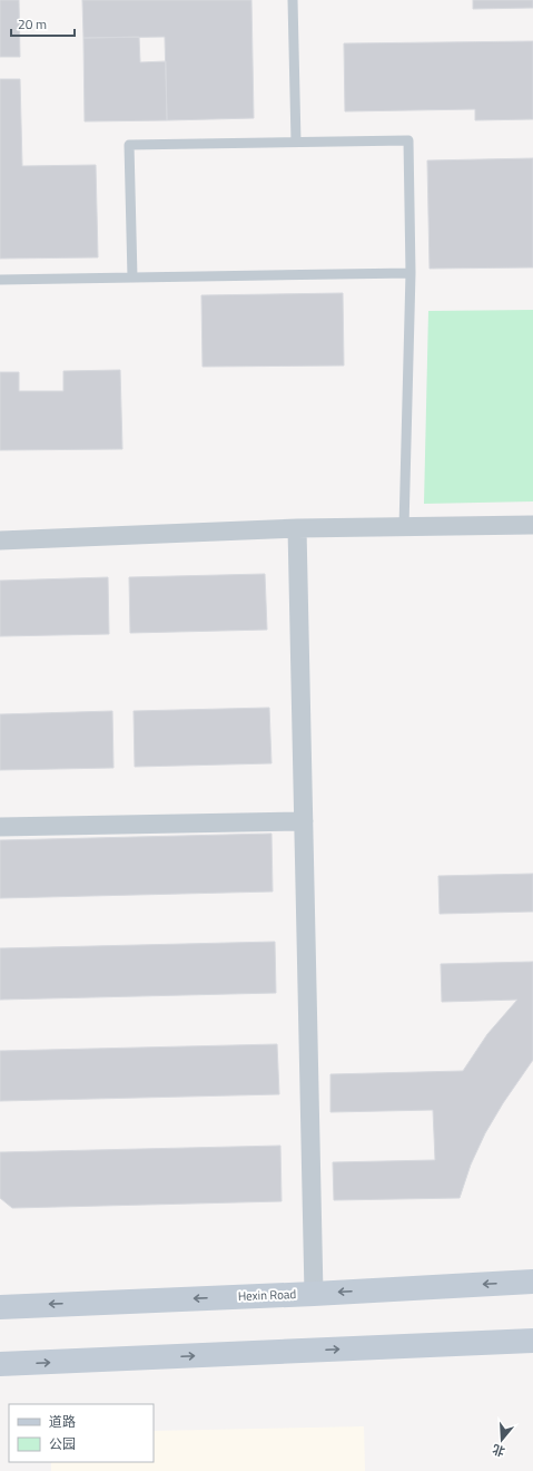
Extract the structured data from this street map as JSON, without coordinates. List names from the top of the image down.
{
  "streets": {
    "street": ["Hexin Road"]
  },
  "legend": ["道路", "公园"],
  "scale_bar": "20 m",
  "north": "bottom"
}
